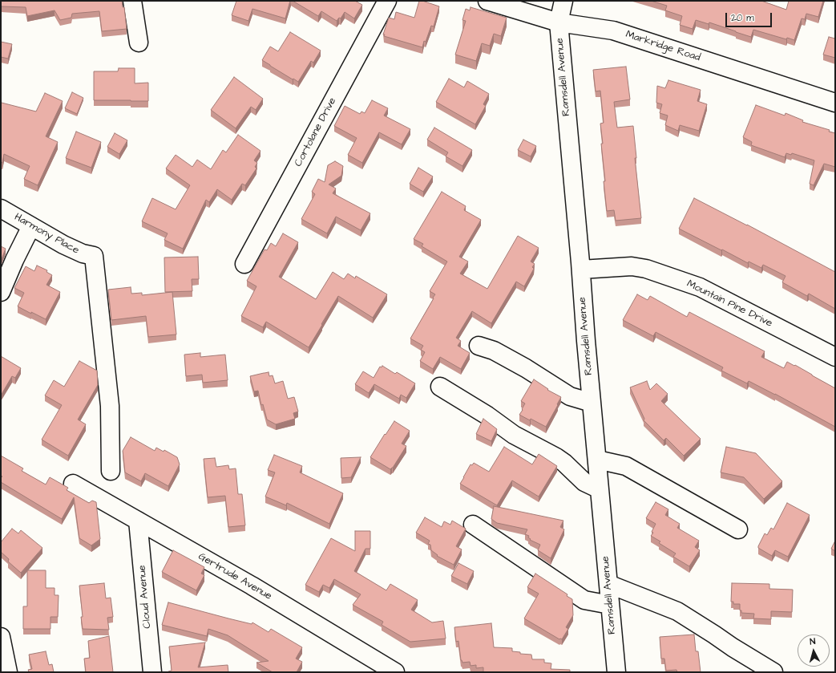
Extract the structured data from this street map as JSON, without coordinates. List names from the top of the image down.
{
  "streets": {
    "street": [
      "Markridge Road",
      "Ramsdell Avenue",
      "Cortolane Drive",
      "Harmony Place",
      "Mountain Pine Drive",
      "Gertrude Avenue",
      "Cloud Avenue"
    ]
  },
  "crossings": [
    ["Markridge Road", "Ramsdell Avenue"],
    ["Ramsdell Avenue", "Mountain Pine Drive"],
    ["Gertrude Avenue", "Cloud Avenue"]
  ],
  "scale_bar": "20 m",
  "north": "top"
}
